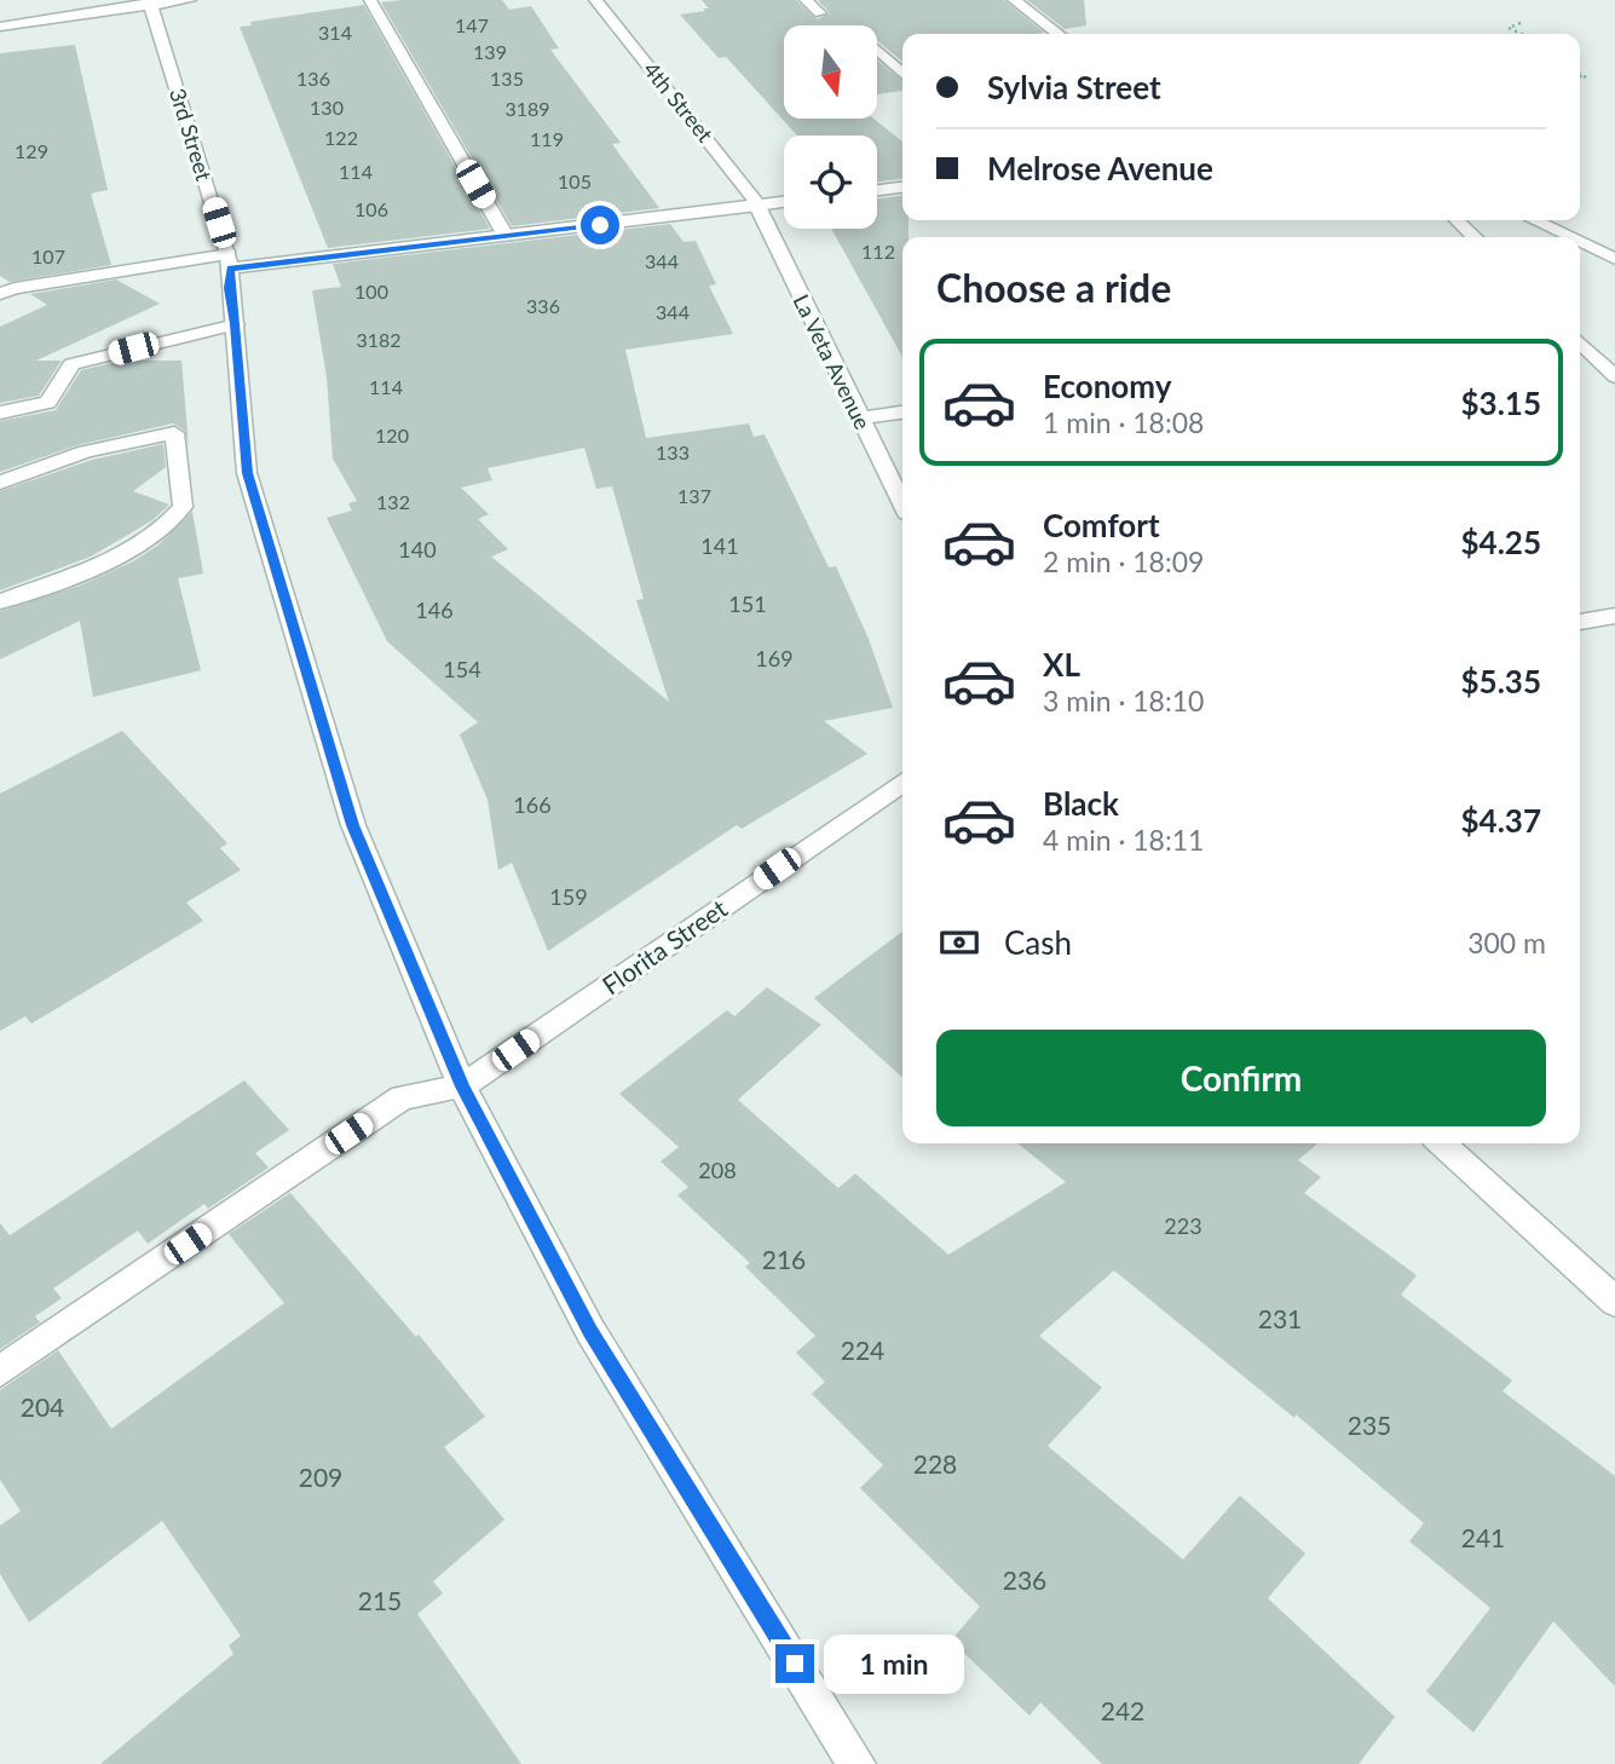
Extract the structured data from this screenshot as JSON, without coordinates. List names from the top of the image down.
{
  "streets": {
    "street": [
      "4th Street",
      "3rd Street",
      "La Veta Avenue",
      "Florita Street"
    ]
  },
  "crossings": [
    ["4th Street", "La Veta Avenue"],
    ["3rd Street", "Florita Street"]
  ],
  "house_numbers": [
    "147",
    "314",
    "139",
    "136",
    "135",
    "130",
    "3189",
    "122",
    "119",
    "129",
    "114",
    "105",
    "106",
    "112",
    "107",
    "344",
    "100",
    "336",
    "344",
    "3182",
    "114",
    "120",
    "133",
    "137",
    "132",
    "141",
    "140",
    "151",
    "146",
    "169",
    "154",
    "166",
    "159",
    "208",
    "223",
    "216",
    "231",
    "224",
    "204",
    "235",
    "228",
    "209",
    "241",
    "236",
    "215",
    "242"
  ],
  "north": "bottom",
  "page": {
    "banner": ["Sylvia Street", "Melrose Avenue"],
    "heading": "Choose a ride",
    "list": [
      {
        "name": "Economy",
        "note": "1 min · 18:08",
        "value": "$3.15"
      },
      {
        "name": "Comfort",
        "note": "2 min · 18:09",
        "value": "$4.25"
      },
      {
        "name": "XL",
        "note": "3 min · 18:10",
        "value": "$5.35"
      },
      {
        "name": "Black",
        "note": "4 min · 18:11",
        "value": "$4.37"
      }
    ],
    "pay": ["Cash", "300 m"],
    "buttons": "Confirm",
    "bubble": "1 min"
  }
}
